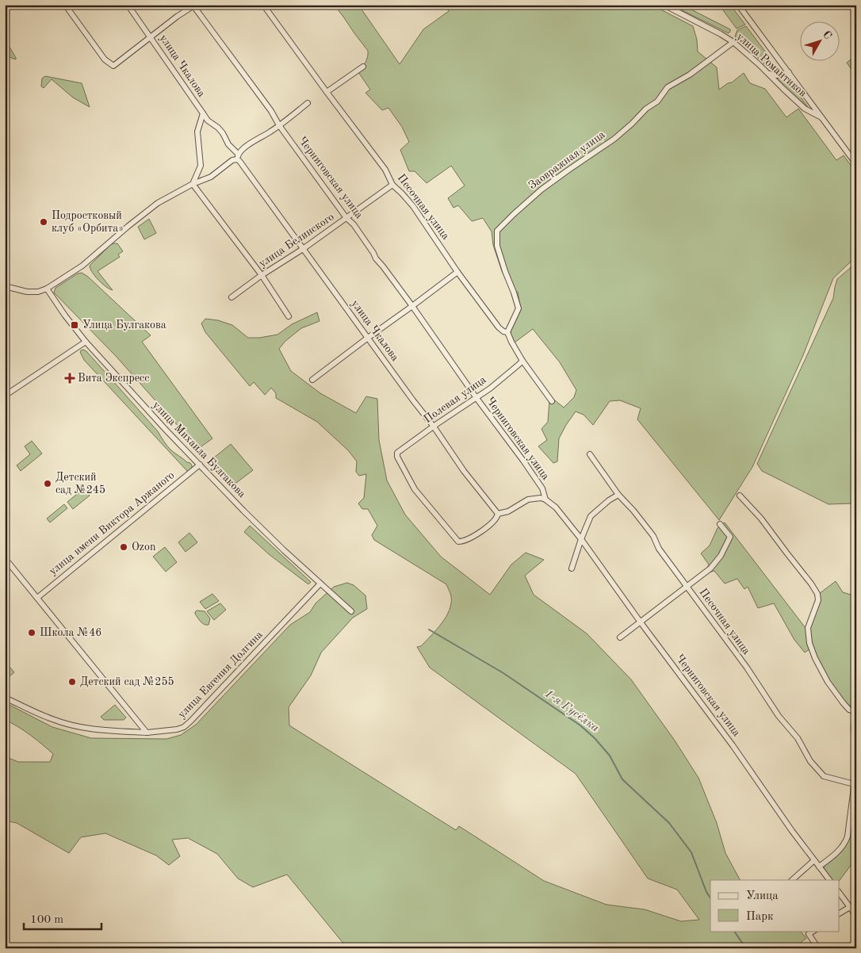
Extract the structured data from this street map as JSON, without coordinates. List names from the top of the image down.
{
  "streets": {
    "street": [
      "улица Романтиков",
      "улица Чкалова",
      "Заовражная улица",
      "Черниговская улица",
      "Песочная улица",
      "улица Белинского",
      "Полевая улица",
      "улица Михаила Булгакова",
      "улица имени Виктора Аржаного",
      "улица Евгения Долгина"
    ]
  },
  "crossings": [
    ["улица Романтиков", "Заовражная улица"],
    ["улица Чкалова", "улица Белинского"],
    ["улица Чкалова", "Полевая улица"],
    ["Заовражная улица", "Песочная улица"],
    ["Черниговская улица", "улица Белинского"],
    ["Черниговская улица", "Полевая улица"],
    ["Песочная улица", "улица Белинского"],
    ["Песочная улица", "Полевая улица"],
    ["улица Михаила Булгакова", "улица имени Виктора Аржаного"],
    ["улица Михаила Булгакова", "улица Евгения Долгина"]
  ],
  "water": ["1-я Гусёлка"],
  "places": {
    "other": [
      "Подростковый клуб «Орбита»",
      "Детский сад №245",
      "Ozon",
      "Школа №46",
      "Детский сад №255"
    ],
    "transit": ["Улица Булгакова"],
    "health": ["Вита Экспресс"]
  },
  "legend": ["Улица", "Парк"],
  "scale_bar": "100 m",
  "north": "top right"
}
